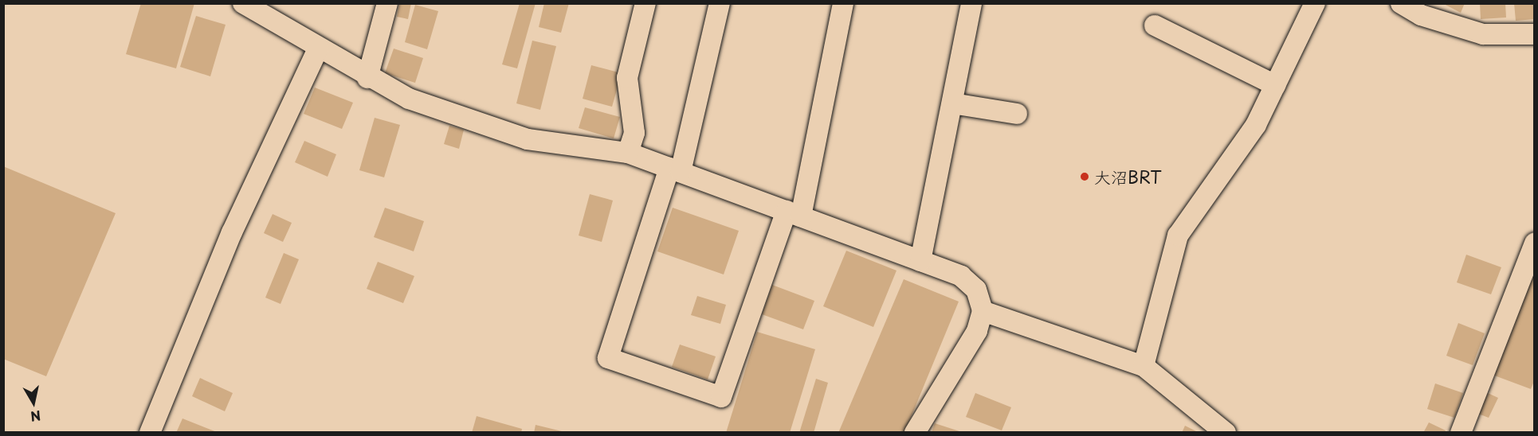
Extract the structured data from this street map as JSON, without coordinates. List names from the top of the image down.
{
  "places": ["大沼BRT"],
  "north": "bottom"
}
